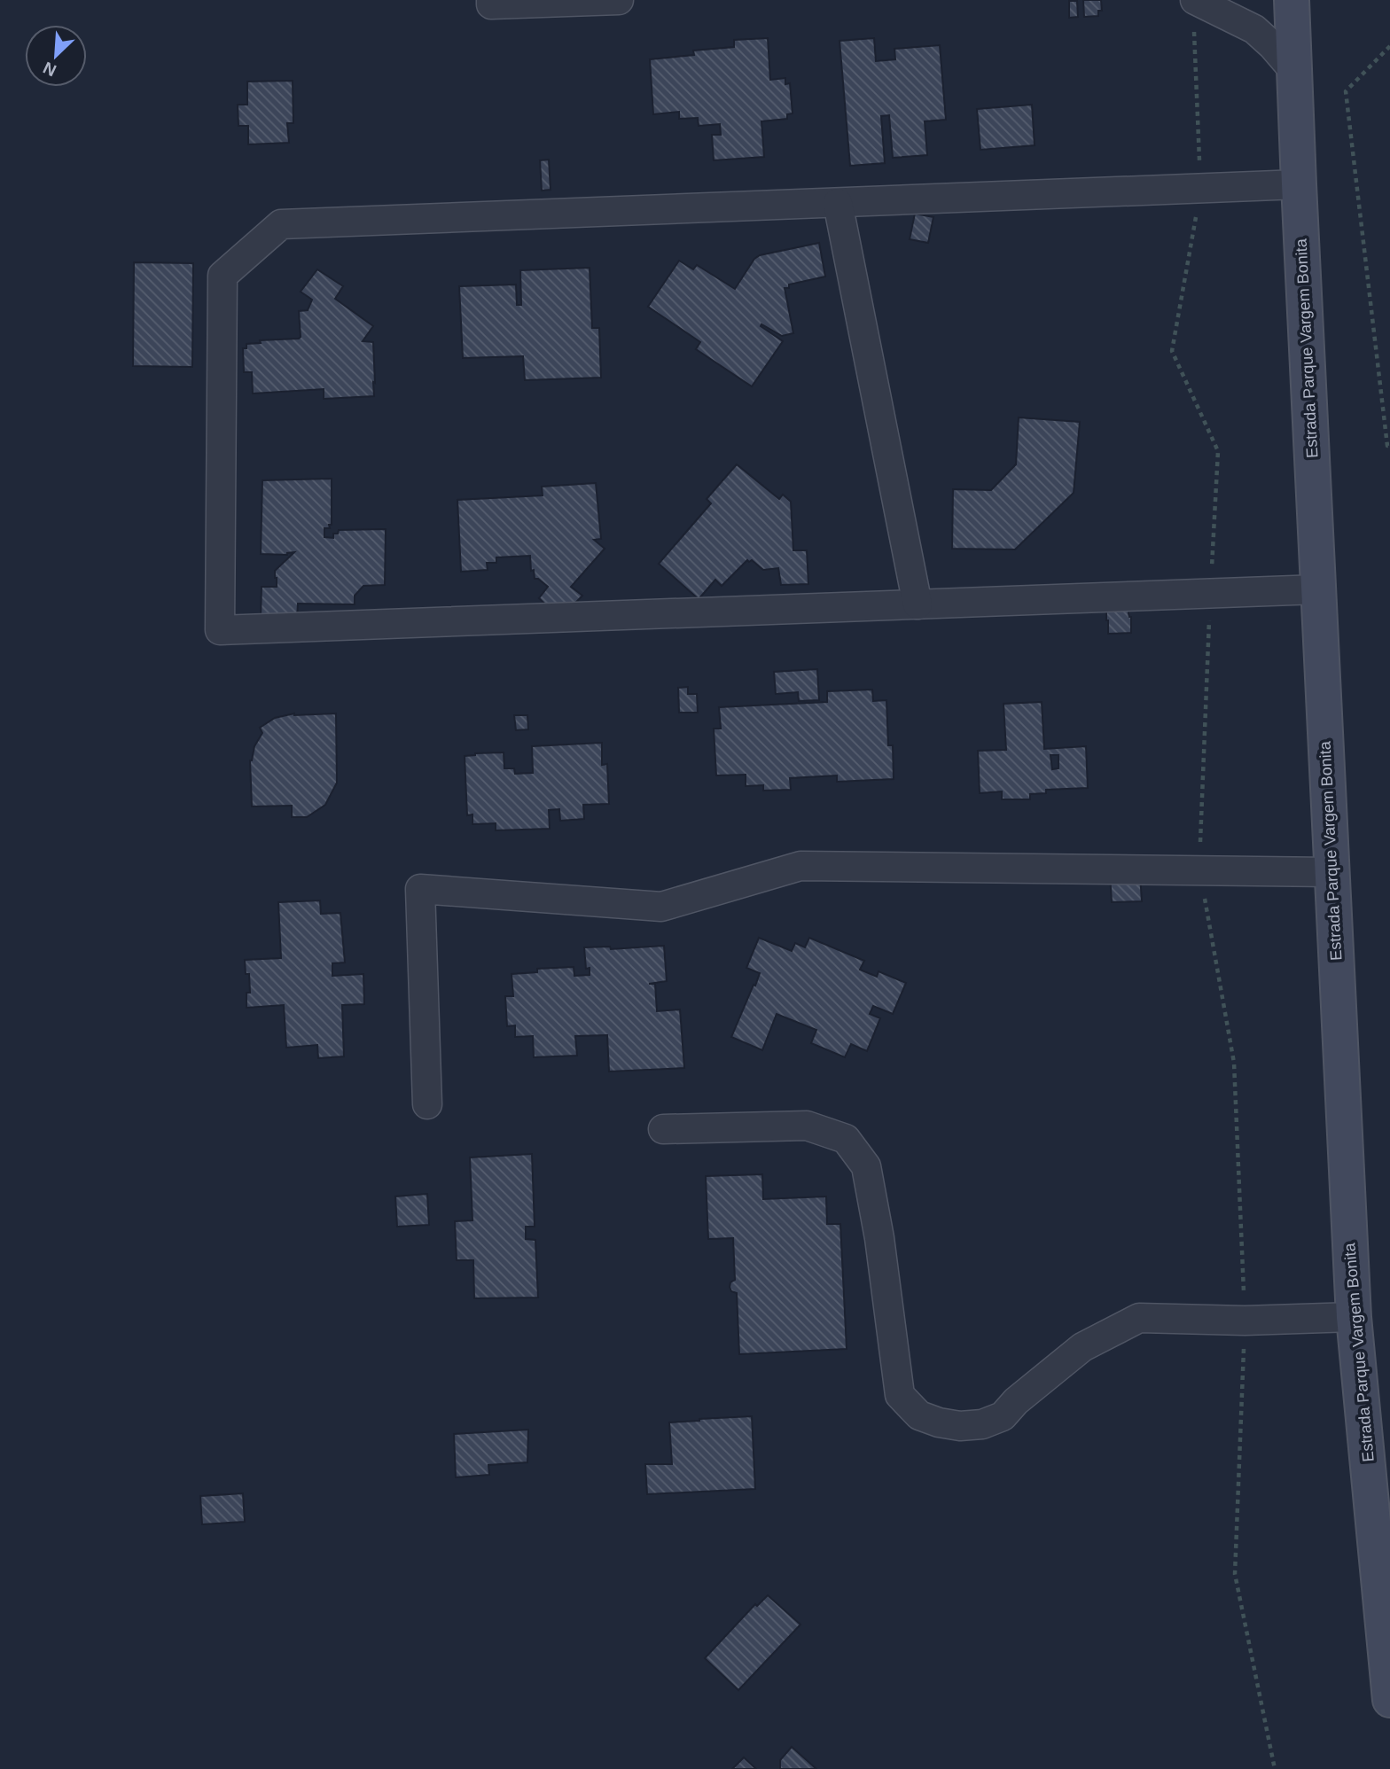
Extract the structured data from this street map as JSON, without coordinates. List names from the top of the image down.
{
  "streets": {
    "main road": ["Estrada Parque Vargem Bonita"]
  },
  "north": "bottom left"
}
